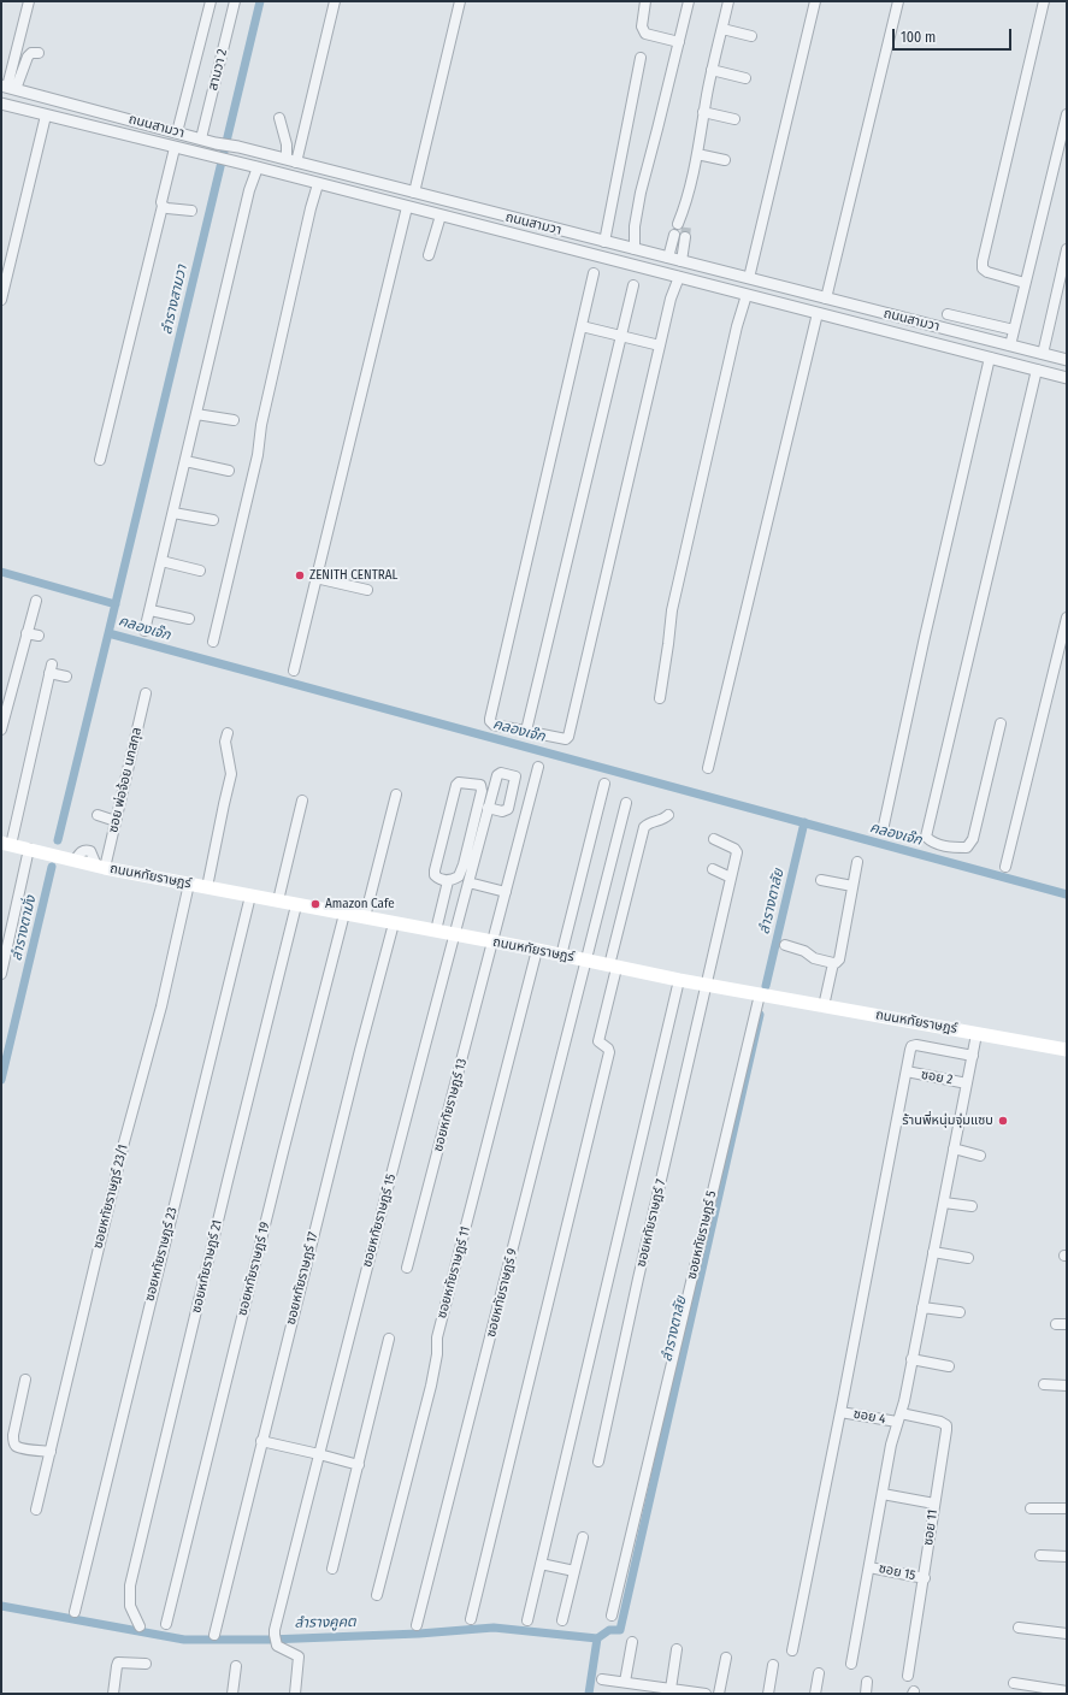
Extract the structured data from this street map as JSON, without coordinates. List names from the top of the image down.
{
  "streets": {
    "main road": ["ถนนหทัยราษฎร์"],
    "street": [
      "สามวา 2",
      "ถนนสามวา",
      "ซอย พ่อจ้อย นกสกุล",
      "ซอย 2",
      "ซอยหทัยราษฎร์ 13",
      "ซอยหทัยราษฎร์ 23/1",
      "ซอยหทัยราษฎร์ 15",
      "ซอยหทัยราษฎร์ 7",
      "ซอยหทัยราษฎร์ 5",
      "ซอยหทัยราษฎร์ 23",
      "ซอยหทัยราษฎร์ 21",
      "ซอยหทัยราษฎร์ 19",
      "ซอยหทัยราษฎร์ 11",
      "ซอยหทัยราษฎร์ 17",
      "ซอยหทัยราษฎร์ 9",
      "ซอย 4",
      "ซอย 11",
      "ซอย 15"
    ]
  },
  "crossings": [
    ["สามวา 2", "ถนนสามวา"],
    ["ซอย พ่อจ้อย นกสกุล", "ถนนหทัยราษฎร์"],
    ["ถนนหทัยราษฎร์", "ซอยหทัยราษฎร์ 13"],
    ["ถนนหทัยราษฎร์", "ซอยหทัยราษฎร์ 23/1"],
    ["ถนนหทัยราษฎร์", "ซอยหทัยราษฎร์ 15"],
    ["ถนนหทัยราษฎร์", "ซอยหทัยราษฎร์ 7"],
    ["ถนนหทัยราษฎร์", "ซอยหทัยราษฎร์ 5"],
    ["ถนนหทัยราษฎร์", "ซอยหทัยราษฎร์ 23"],
    ["ถนนหทัยราษฎร์", "ซอยหทัยราษฎร์ 21"],
    ["ถนนหทัยราษฎร์", "ซอยหทัยราษฎร์ 19"],
    ["ถนนหทัยราษฎร์", "ซอยหทัยราษฎร์ 11"],
    ["ถนนหทัยราษฎร์", "ซอยหทัยราษฎร์ 17"],
    ["ถนนหทัยราษฎร์", "ซอยหทัยราษฎร์ 9"],
    ["ซอย 4", "ซอย 11"],
    ["ซอย 11", "ซอย 15"]
  ],
  "water": [
    "ลำรางสามวา",
    "คลองเจ๊ก",
    "ลำรางตาลัย",
    "ลำรางตามั่ง",
    "ลำรางคูคต"
  ],
  "places": ["ZENITH CENTRAL", "Amazon Cafe", "ร้านพี่หนุ่มจุ่มแซบ"],
  "scale_bar": "100 m"
}
